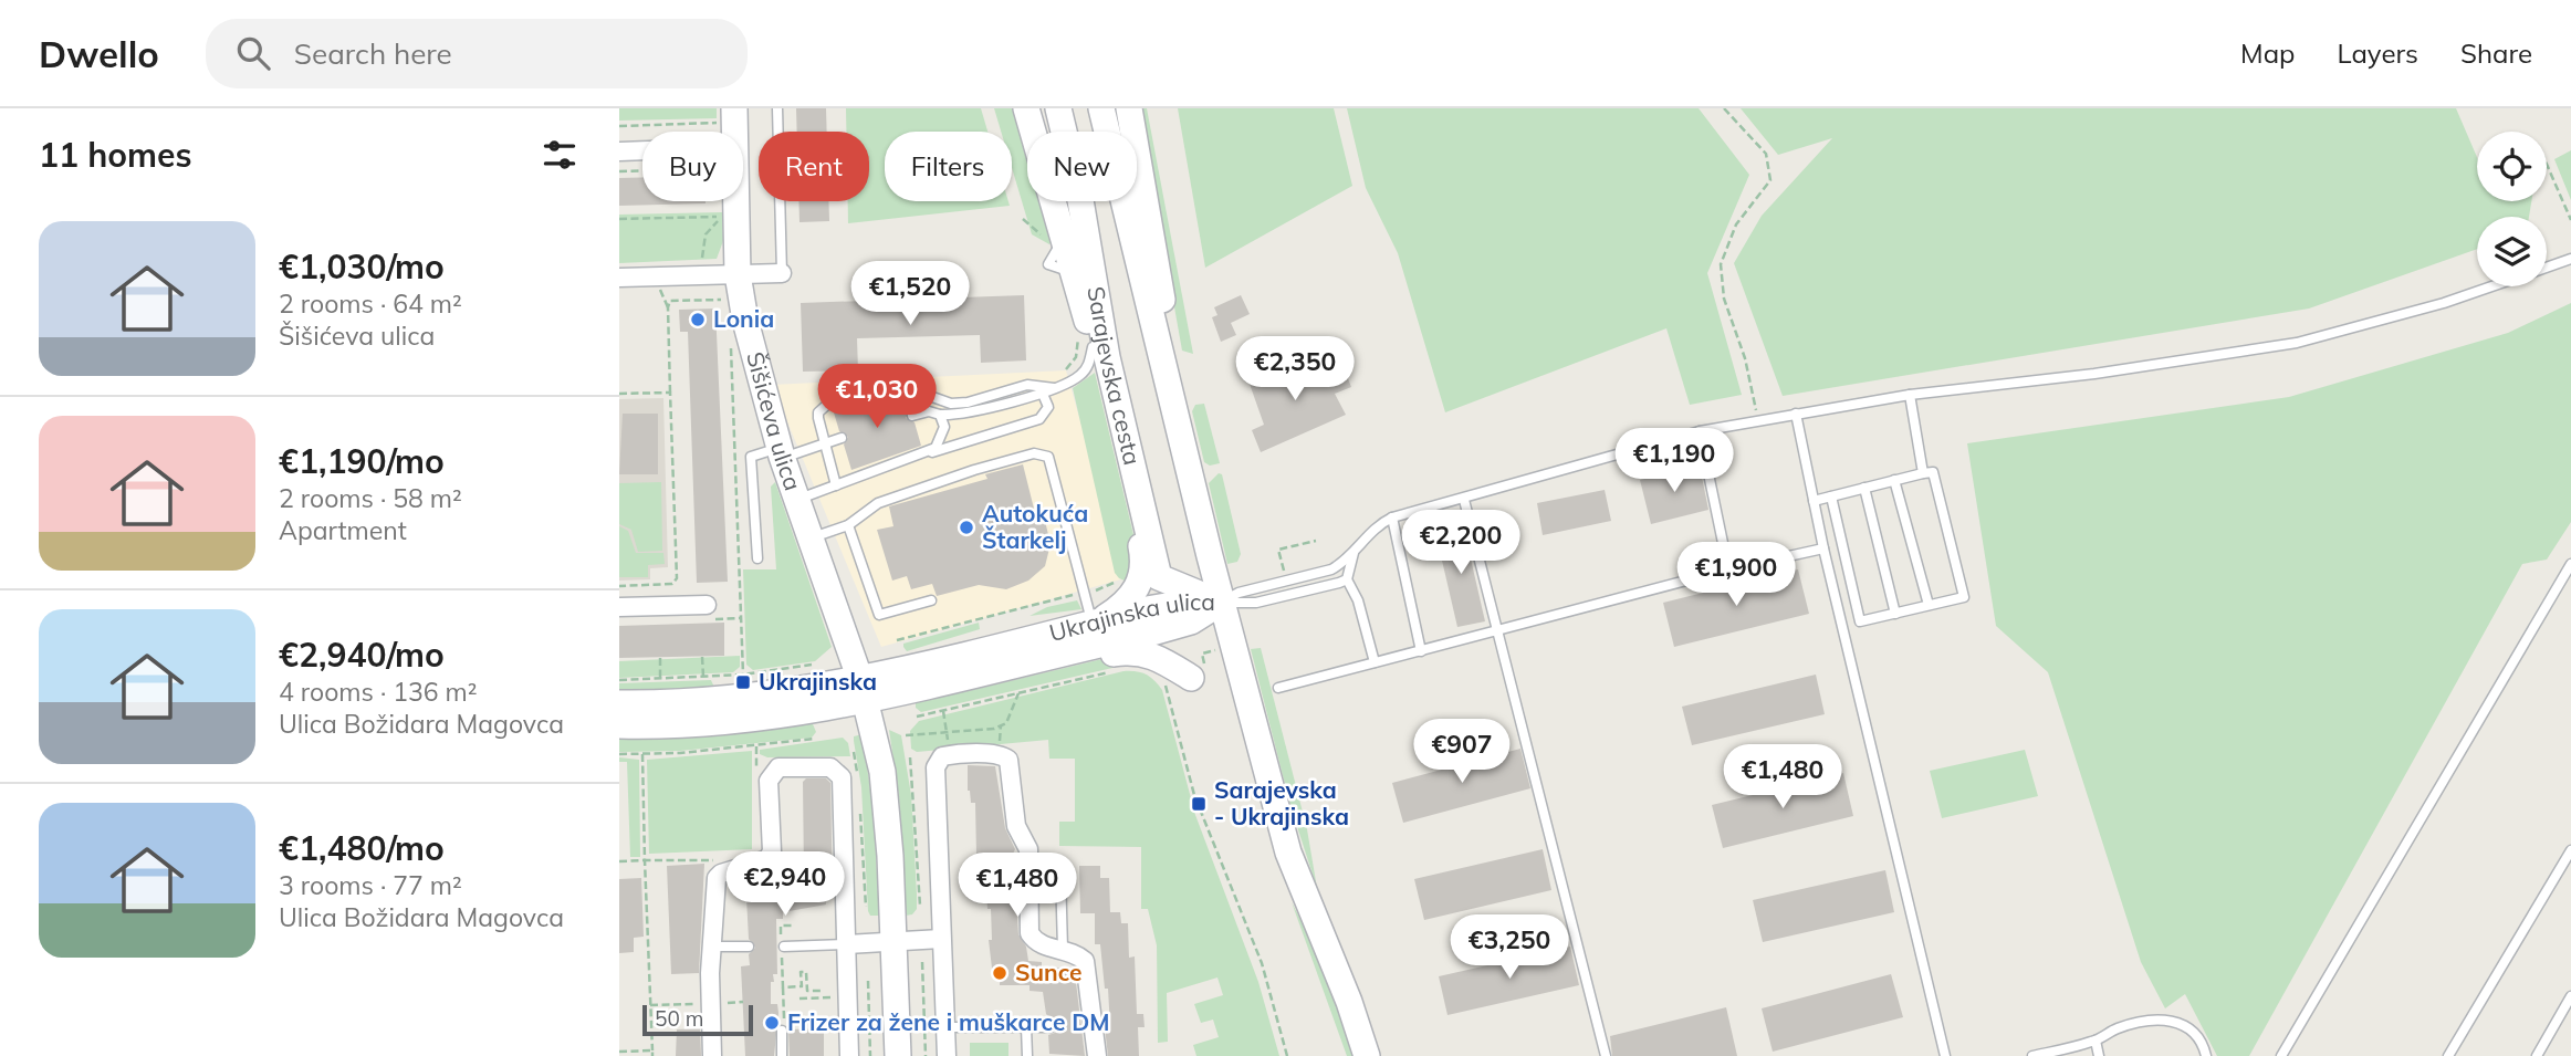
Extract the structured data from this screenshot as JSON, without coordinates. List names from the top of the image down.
{
  "streets": {
    "main road": ["Sarajevska cesta", "Šišićeva ulica", "Ukrajinska ulica"]
  },
  "crossings": [
    ["Sarajevska cesta", "Ukrajinska ulica"],
    ["Šišićeva ulica", "Ukrajinska ulica"]
  ],
  "places": {
    "other": [
      "Lonia",
      "Autokuća Štarkelj",
      "Sunce",
      "Frizer za žene i muškarce DM"
    ],
    "transit": ["Ukrajinska", "Sarajevska - Ukrajinska"]
  },
  "scale_bar": "50 m",
  "page": {
    "header": "Dwello",
    "search": "Search here",
    "nav": ["Map", "Layers", "Share"],
    "heading": "11 homes",
    "chip": [
      "Buy",
      "Rent",
      "Filters",
      "New"
    ],
    "list": [
      {
        "name": "€1,030/mo",
        "note": "2 rooms · 64 m² · Šišićeva ulica"
      },
      {
        "name": "€1,190/mo",
        "note": "2 rooms · 58 m² · Apartment"
      },
      {
        "name": "€2,940/mo",
        "note": "4 rooms · 136 m² · Ulica Božidara Magovca"
      },
      {
        "name": "€1,480/mo",
        "note": "3 rooms · 77 m² · Ulica Božidara Magovca"
      }
    ],
    "price": [
      "€1,520",
      "€2,350",
      "€1,030",
      "€1,190",
      "€2,200",
      "€1,900",
      "€907",
      "€1,480",
      "€2,940",
      "€1,480",
      "€3,250"
    ],
    "scale": "50 m"
  }
}
